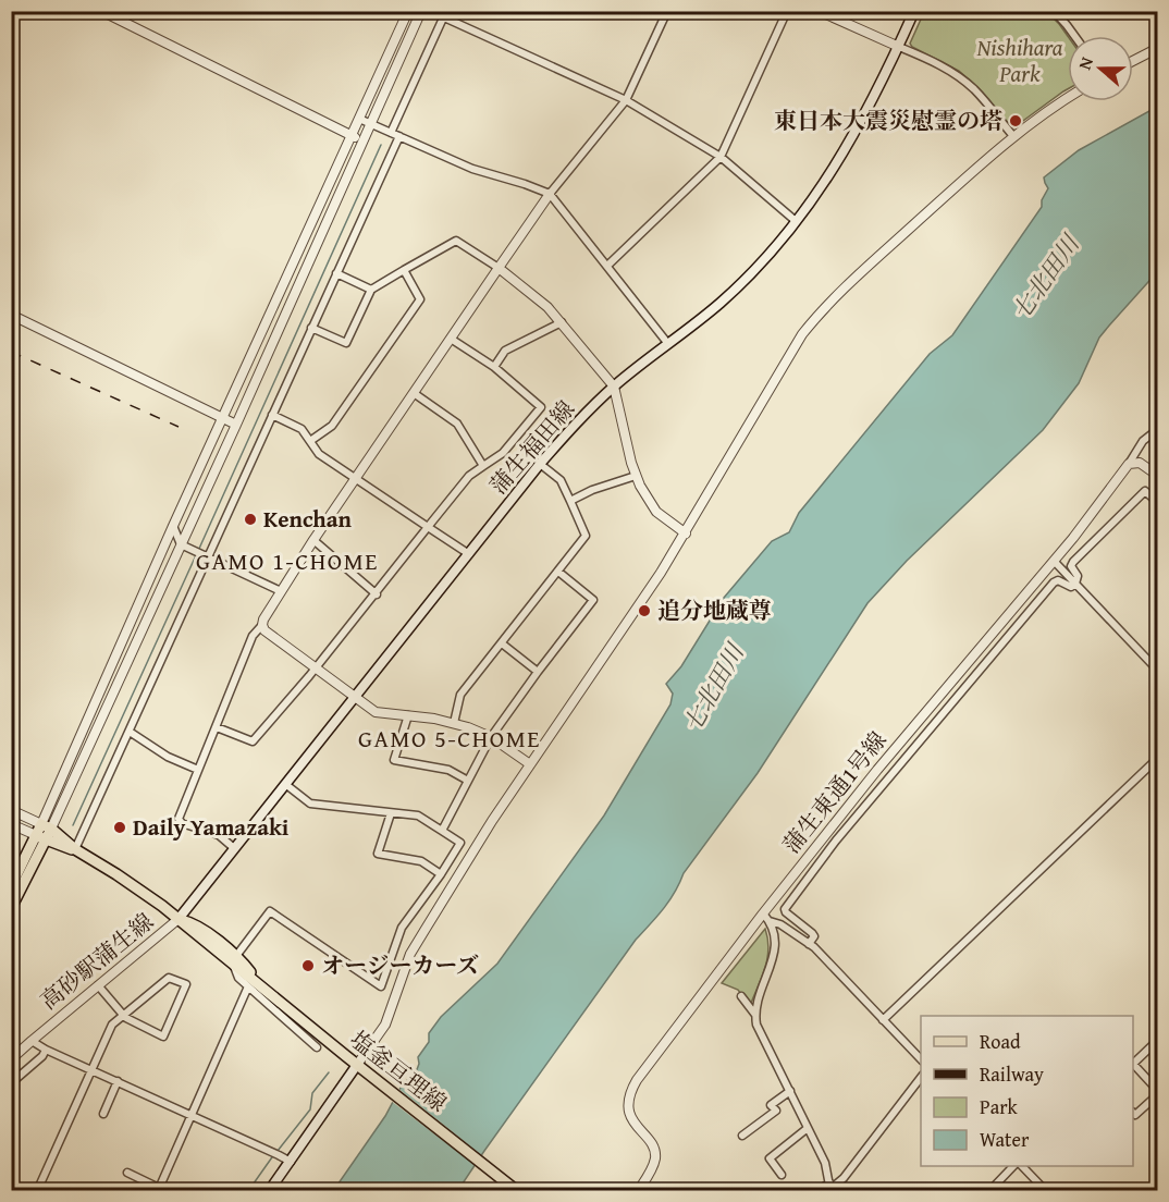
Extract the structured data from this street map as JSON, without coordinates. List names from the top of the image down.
{
  "streets": {
    "main road": ["蒲生福田線", "塩釜亘理線"],
    "street": ["蒲生東通1号線", "高砂駅蒲生線"]
  },
  "crossings": [
    ["蒲生福田線", "高砂駅蒲生線"],
    ["蒲生福田線", "塩釜亘理線"],
    ["高砂駅蒲生線", "塩釜亘理線"]
  ],
  "districts": ["GAMO 1-CHOME", "GAMO 5-CHOME"],
  "water": ["七北田川"],
  "parks": ["Nishihara Park"],
  "places": [
    "東日本大震災慰霊の塔",
    "Kenchan",
    "追分地蔵尊",
    "Daily Yamazaki",
    "オージーカーズ"
  ],
  "legend": [
    "Road",
    "Railway",
    "Park",
    "Water"
  ],
  "north": "left"
}
